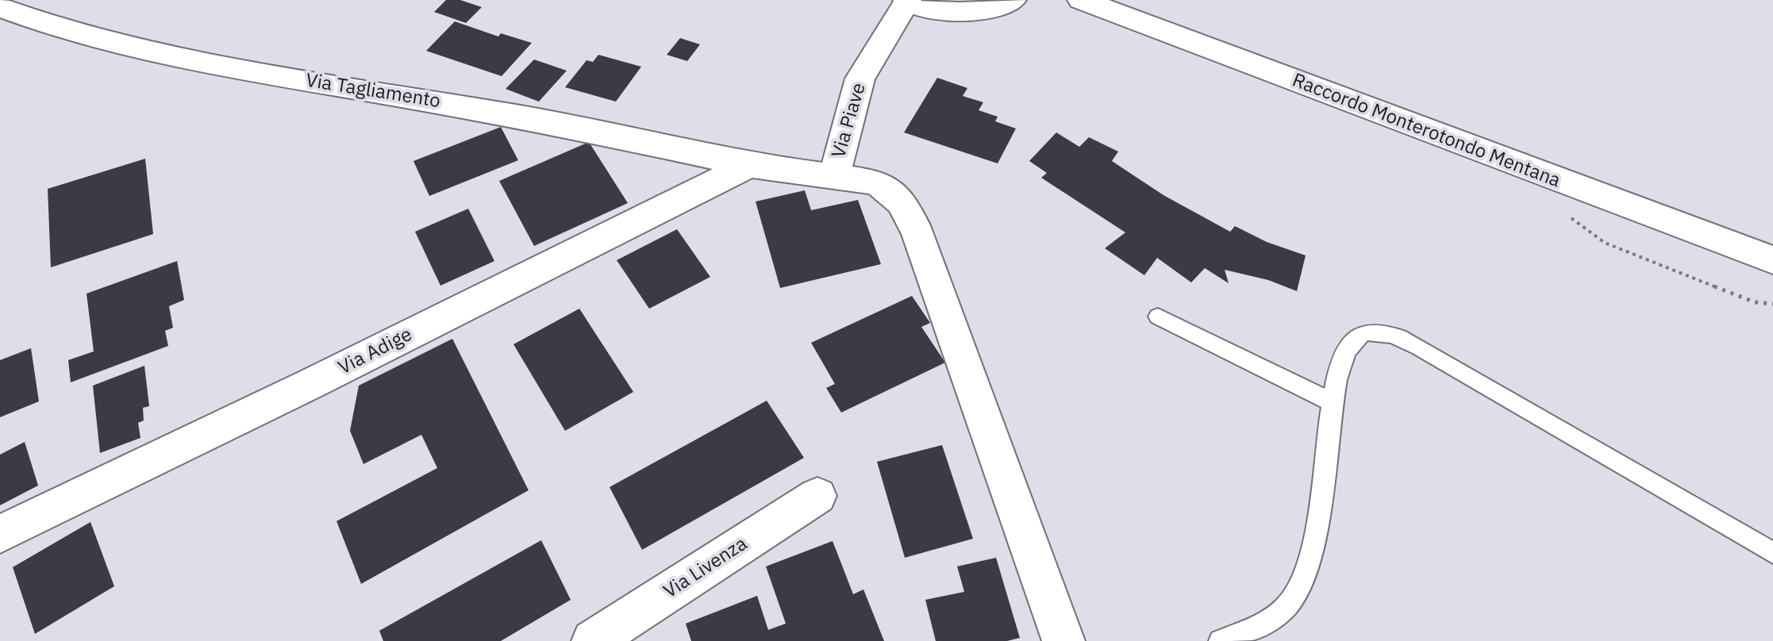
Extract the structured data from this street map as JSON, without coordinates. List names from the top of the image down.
{
  "streets": {
    "street": [
      "Via Tagliamento",
      "Via Piave",
      "Raccordo Monterotondo Mentana",
      "Via Adige",
      "Via Livenza"
    ]
  },
  "crossings": [
    ["Via Tagliamento", "Via Piave"],
    ["Via Tagliamento", "Via Adige"]
  ]
}
